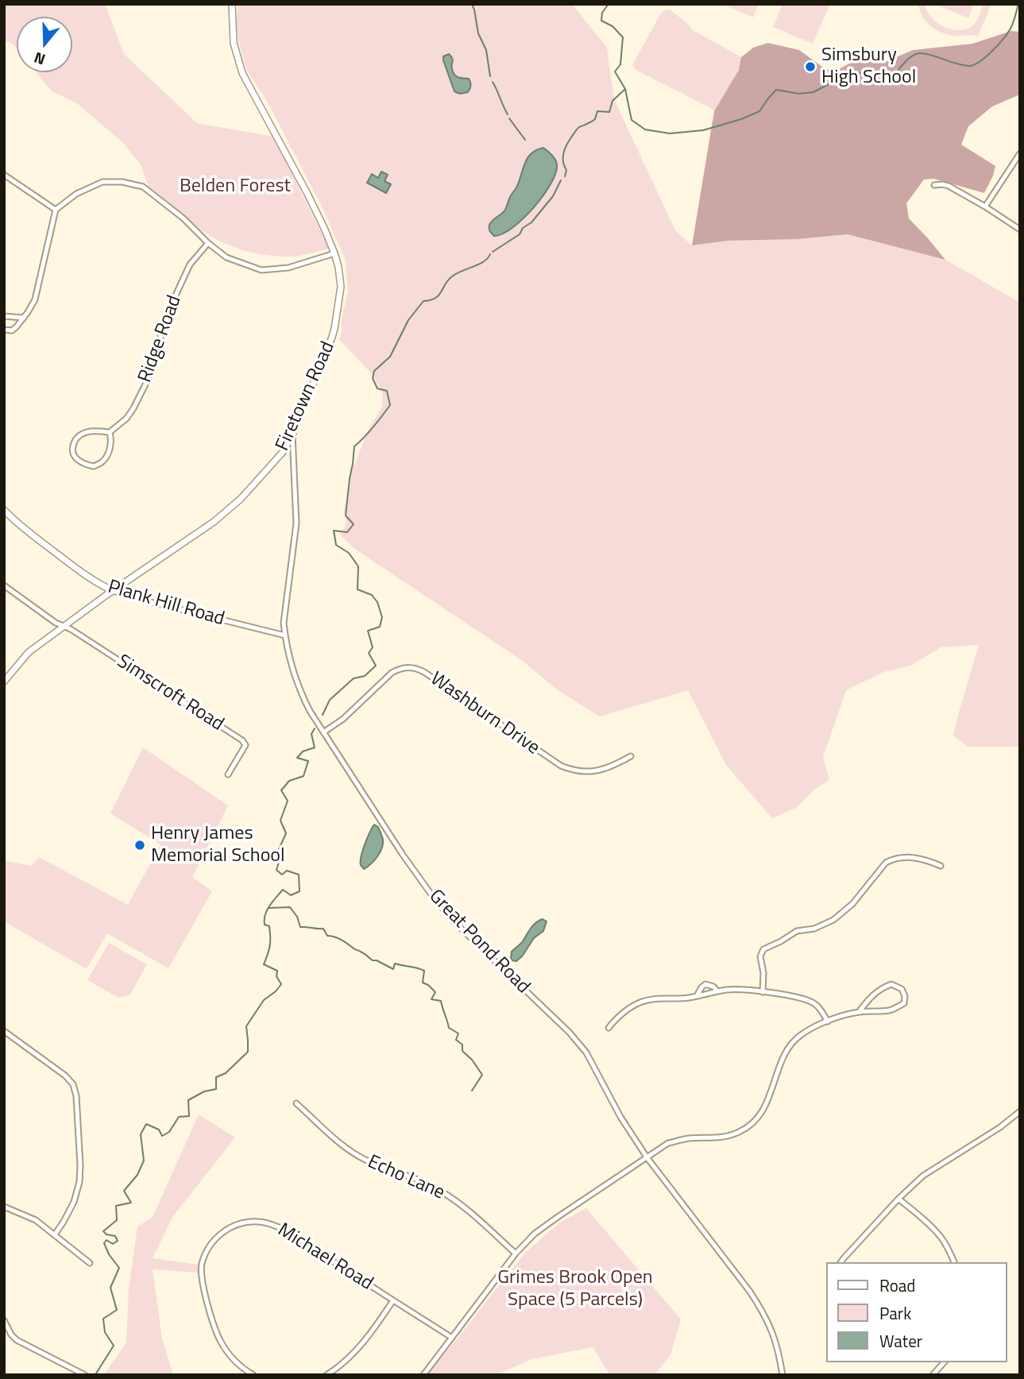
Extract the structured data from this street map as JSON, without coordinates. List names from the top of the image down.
{
  "streets": {
    "street": [
      "Ridge Road",
      "Firetown Road",
      "Plank Hill Road",
      "Simscroft Road",
      "Washburn Drive",
      "Great Pond Road",
      "Echo Lane",
      "Michael Road"
    ]
  },
  "crossings": [
    ["Firetown Road", "Plank Hill Road"],
    ["Firetown Road", "Simscroft Road"],
    ["Firetown Road", "Great Pond Road"],
    ["Plank Hill Road", "Great Pond Road"],
    ["Washburn Drive", "Great Pond Road"]
  ],
  "parks": ["Belden Forest", "Grimes Brook Open Space (5 Parcels)"],
  "places": ["Simsbury High School", "Henry James Memorial School"],
  "legend": ["Road", "Park", "Water"],
  "north": "bottom"
}
